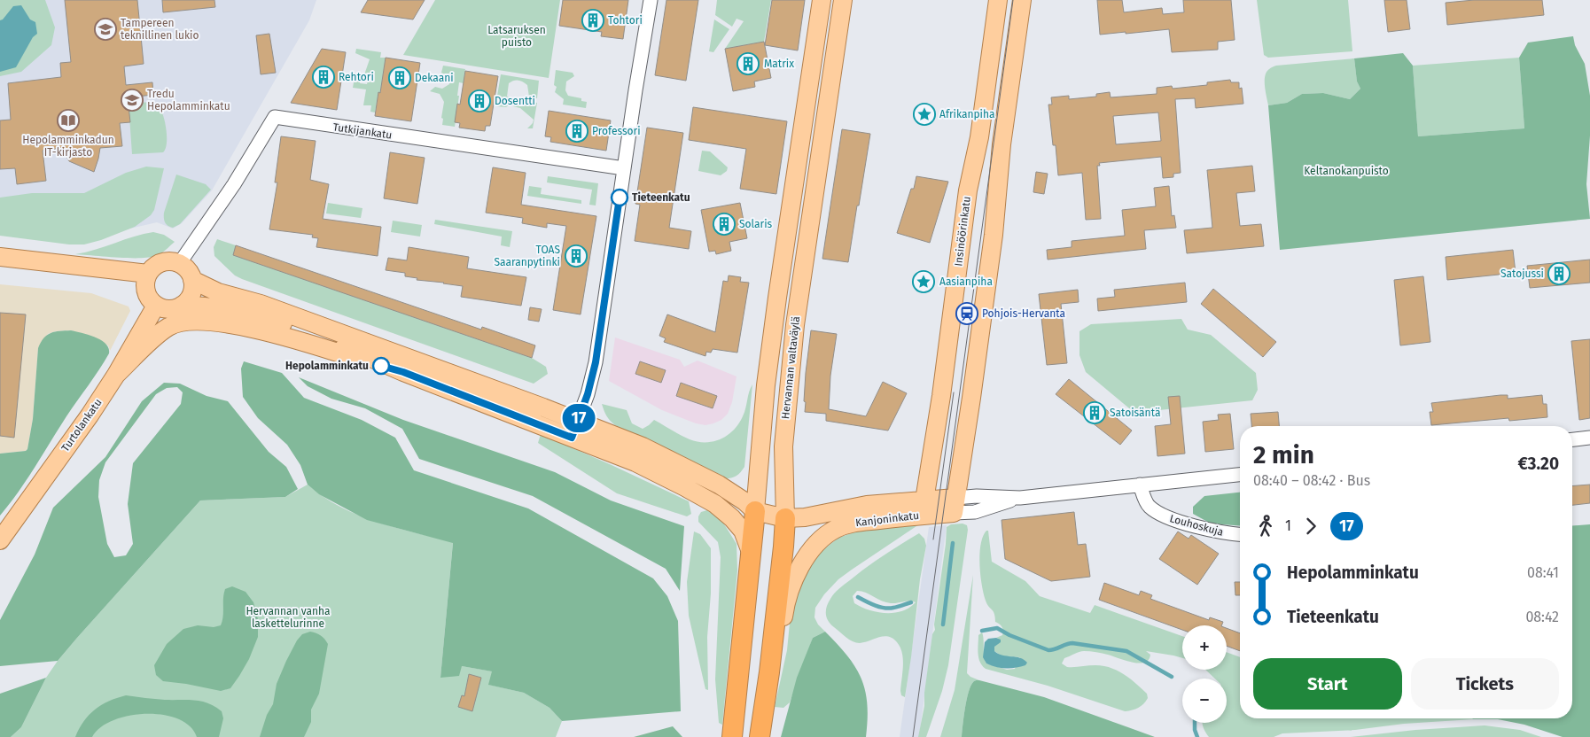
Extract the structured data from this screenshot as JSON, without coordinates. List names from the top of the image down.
{
  "streets": {
    "highway": ["Hervannan valtaväylä"],
    "main road": ["Insinöörinkatu", "Turtolankatu", "Kanjoninkatu"],
    "street": ["Tutkijankatu", "Louhoskuja"]
  },
  "crossings": [
    ["Tutkijankatu", "Turtolankatu"],
    ["Insinöörinkatu", "Kanjoninkatu"],
    ["Hervannan valtaväylä", "Kanjoninkatu"],
    ["Kanjoninkatu", "Louhoskuja"]
  ],
  "parks": ["Latsaruksen puisto", "Keltanokanpuisto", "Hervannan vanha laskettelurinne"],
  "places": {
    "building": [
      "Tohtori",
      "Matrix",
      "Rehtori",
      "Dekaani",
      "Dosentti",
      "Professori",
      "Solaris",
      "TOAS Saaranpytinki",
      "Satojussi",
      "Satoisäntä"
    ],
    "school or university": ["Tampereen teknillinen lukio", "Tredu Hepolamminkatu"],
    "place": ["Afrikanpiha", "Aasianpiha"],
    "library": ["Hepolamminkadun IT-kirjasto"],
    "other": ["Tieteenkatu", "Hepolamminkatu"],
    "station": ["Pohjois-Hervanta"]
  },
  "lines": ["bus line 17"],
  "page": {
    "on_map": "17",
    "heading": ["2 min", "08:40 – 08:42 · Bus", "€3.20"],
    "legs": ["1", "17"],
    "list": [
      {
        "name": "Hepolamminkatu",
        "value": "08:41"
      },
      {
        "name": "Tieteenkatu",
        "value": "08:42"
      }
    ],
    "map_buttons": ["+", "−"],
    "buttons": ["Start", "Tickets"]
  }
}
